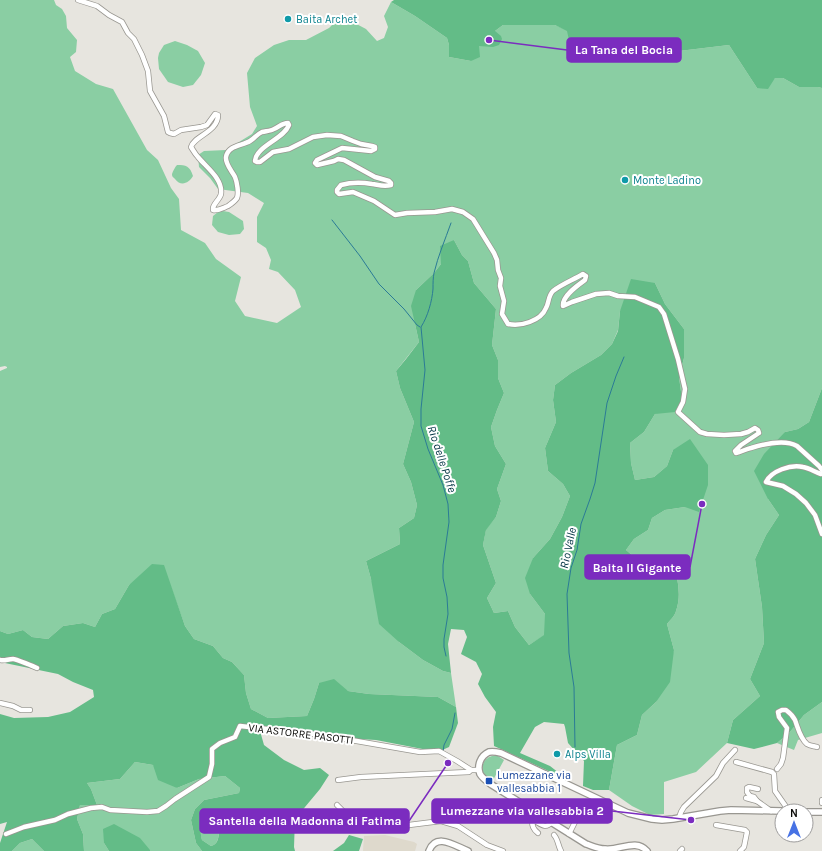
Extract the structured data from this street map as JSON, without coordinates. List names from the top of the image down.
{
  "streets": {
    "street": ["VIA ASTORRE PASOTTI"]
  },
  "water": ["Rio delle Poffe", "Rio Valle"],
  "places": {
    "other": [
      "Baita Archet",
      "La Tana del Bocia",
      "Monte Ladino",
      "Baita Il Gigante",
      "Alps Villa",
      "Santella della Madonna di Fatima",
      "Lumezzane via vallesabbia 2"
    ],
    "transit": ["Lumezzane via vallesabbia 1"]
  },
  "north": "top"
}
